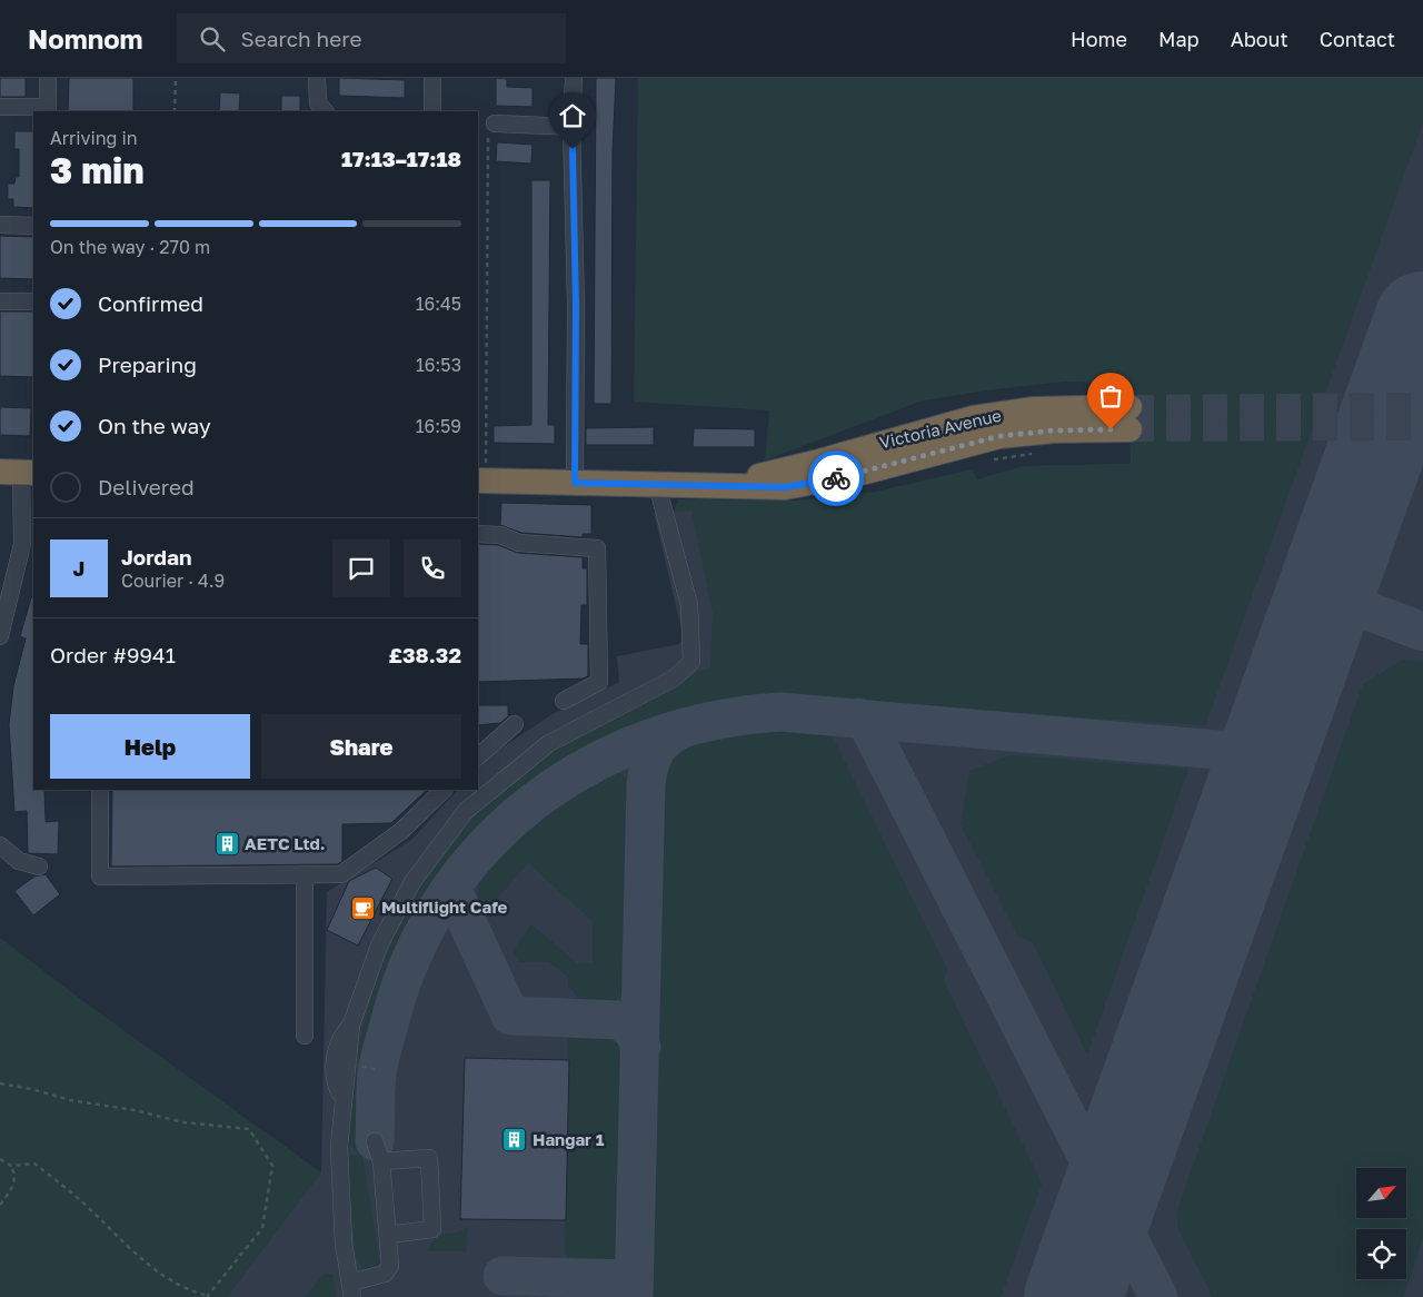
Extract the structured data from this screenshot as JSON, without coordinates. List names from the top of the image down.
{
  "streets": {
    "highway": ["Victoria Avenue"]
  },
  "places": {
    "building": ["AETC Ltd.", "Hangar 1"],
    "cafe": ["Multiflight Cafe"]
  },
  "north": "top right",
  "page": {
    "header": "Nomnom",
    "search": "Search here",
    "nav": [
      "Home",
      "Map",
      "About",
      "Contact"
    ],
    "heading": ["3 min", "Arriving in", "17:13–17:18"],
    "panel": [
      "Jordan",
      "Courier · 4.9",
      "Order #9941",
      "£38.32"
    ],
    "bar": "On the way · 270 m",
    "list": [
      ["Confirmed", "16:45"],
      ["Preparing", "16:53"],
      ["On the way", "16:59"],
      "Delivered"
    ],
    "round": "J",
    "buttons": ["Help", "Share"]
  }
}
